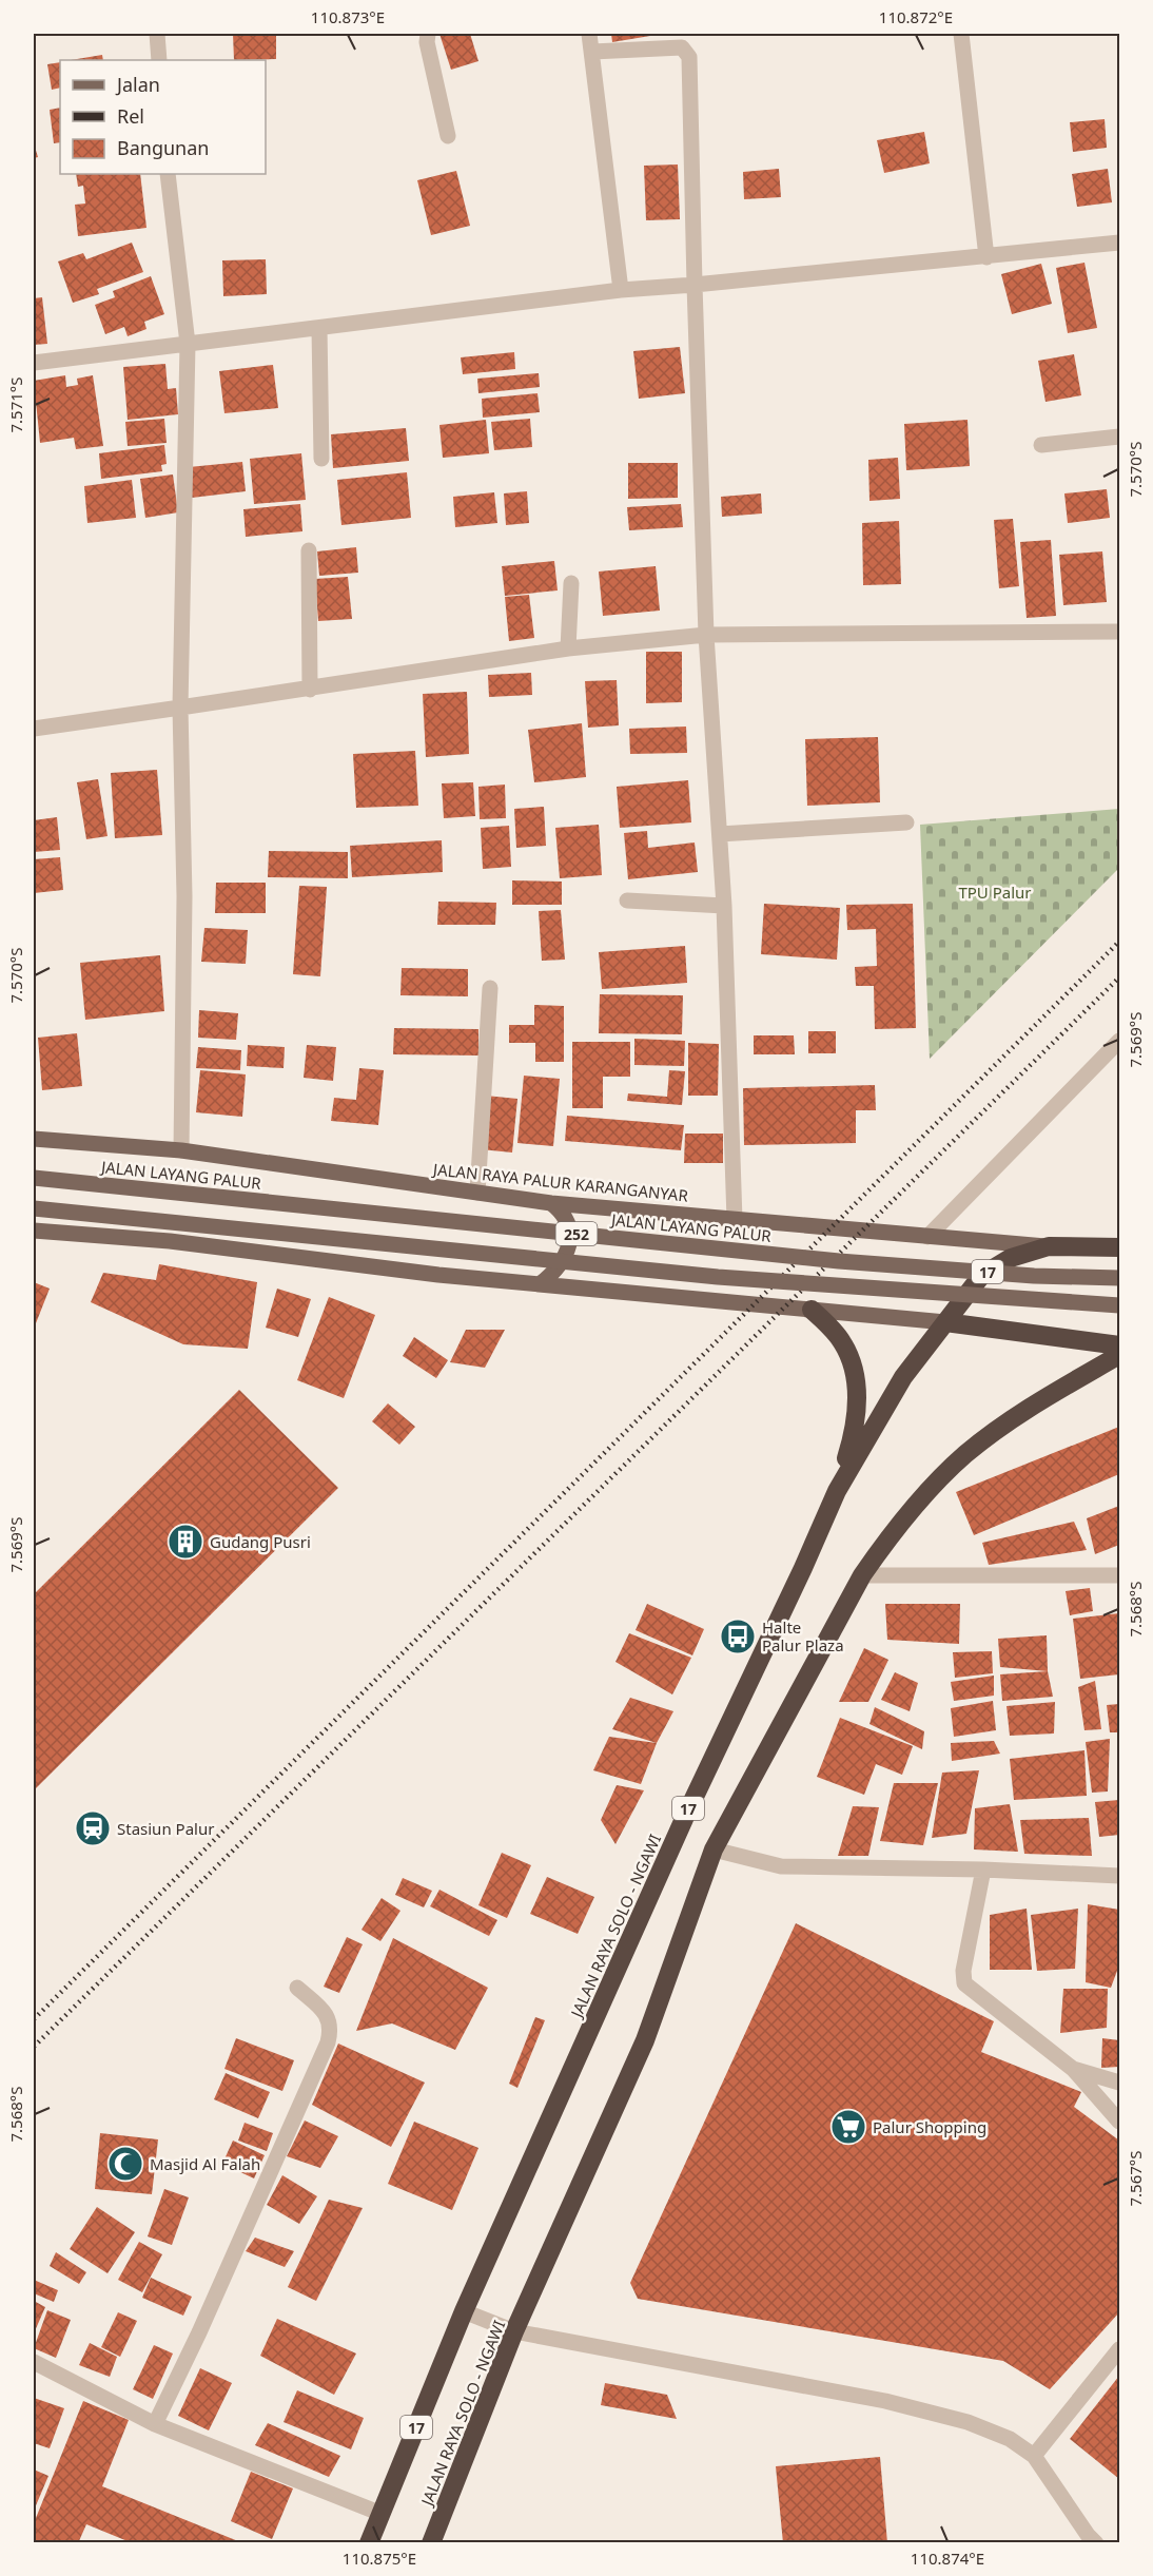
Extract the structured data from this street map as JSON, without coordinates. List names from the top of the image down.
{
  "streets": {
    "highway": ["17", "JALAN RAYA SOLO - NGAWI"],
    "main road": ["JALAN LAYANG PALUR", "JALAN RAYA PALUR KARANGANYAR", "252"]
  },
  "crossings": [
    ["JALAN RAYA PALUR KARANGANYAR", "JALAN RAYA SOLO - NGAWI"]
  ],
  "parks": ["TPU Palur"],
  "places": {
    "building": ["Gudang Pusri"],
    "bus stop": ["Halte Palur Plaza"],
    "station": ["Stasiun Palur"],
    "supermarket": ["Palur Shopping"],
    "mosque": ["Masjid Al Falah"]
  },
  "legend": ["Jalan", "Rel", "Bangunan"],
  "coordinates": [
    "110.873°E",
    "110.872°E",
    "7.571°S",
    "7.570°S",
    "7.569°S",
    "7.568°S",
    "7.567°S",
    "110.875°E",
    "110.874°E"
  ]
}
